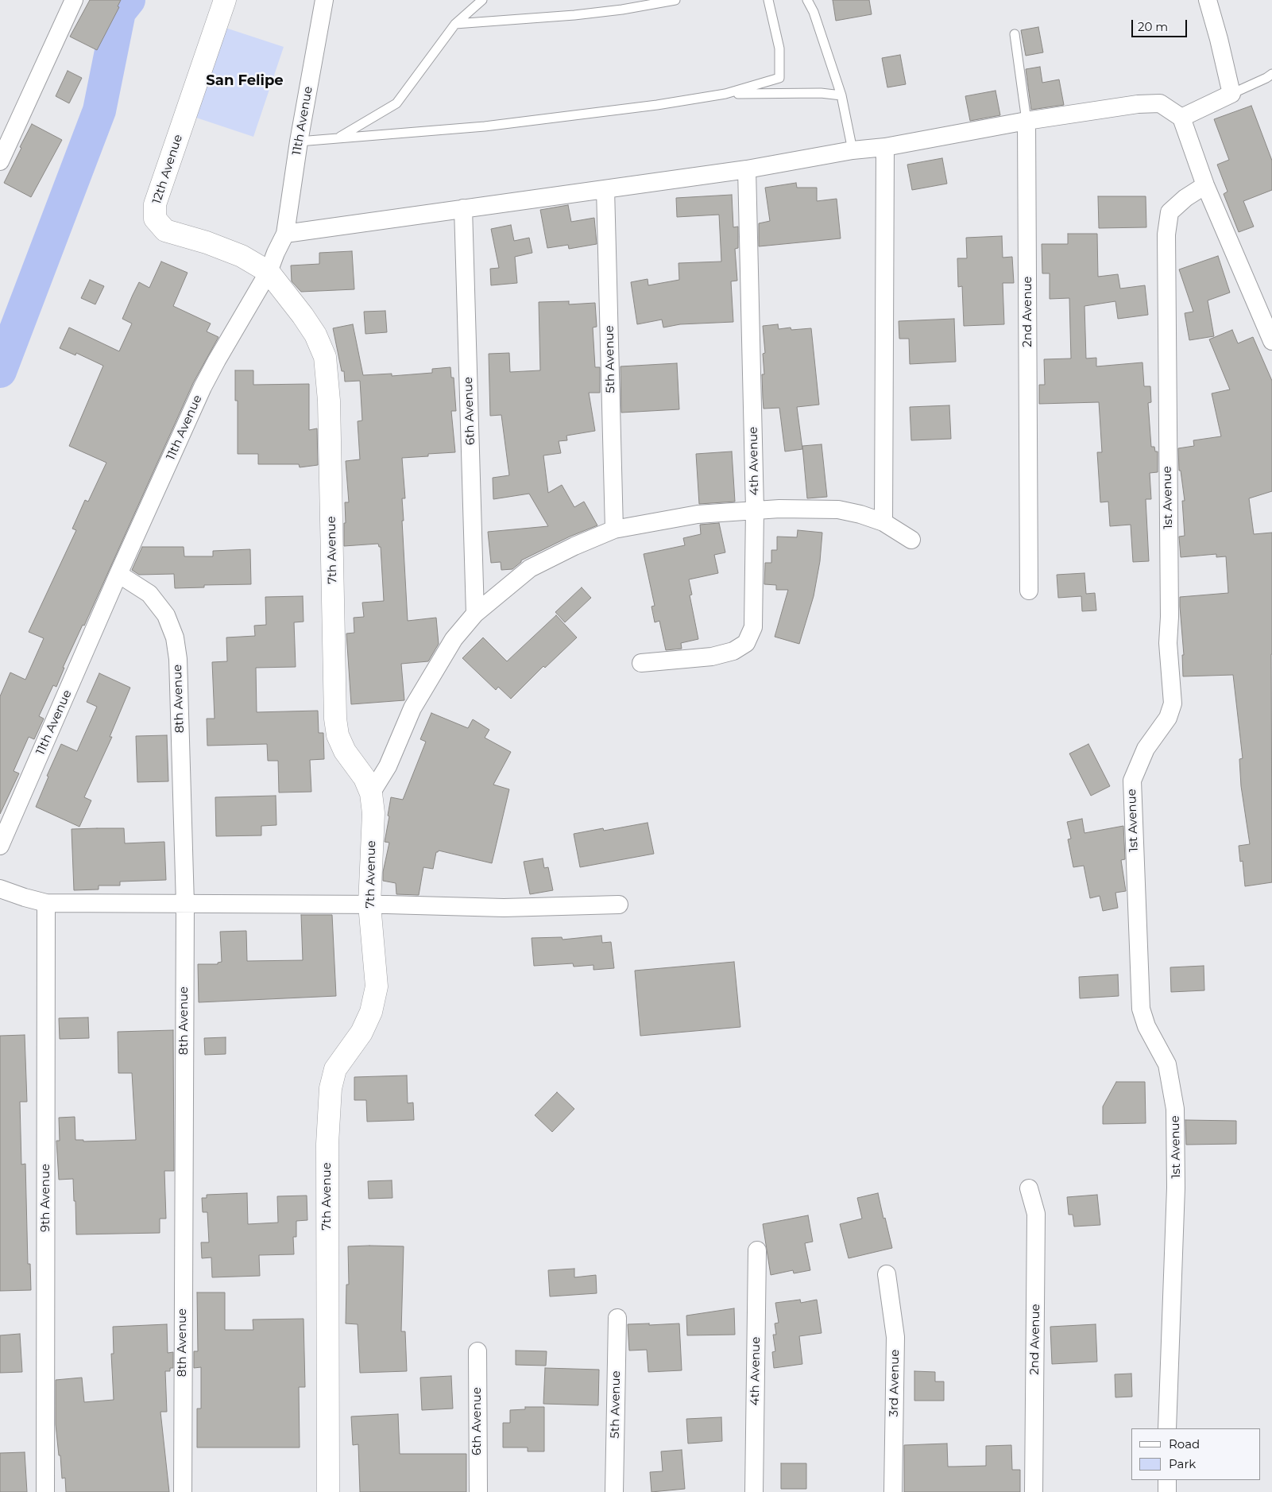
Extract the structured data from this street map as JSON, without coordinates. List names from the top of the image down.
{
  "streets": {
    "street": [
      "11th Avenue",
      "12th Avenue",
      "2nd Avenue",
      "5th Avenue",
      "6th Avenue",
      "4th Avenue",
      "1st Avenue",
      "7th Avenue",
      "8th Avenue",
      "9th Avenue",
      "3rd Avenue"
    ]
  },
  "crossings": [
    ["11th Avenue", "12th Avenue"],
    ["11th Avenue", "7th Avenue"],
    ["11th Avenue", "8th Avenue"],
    ["12th Avenue", "7th Avenue"]
  ],
  "districts": ["San Felipe"],
  "legend": ["Road", "Park"],
  "scale_bar": "20 m"
}
